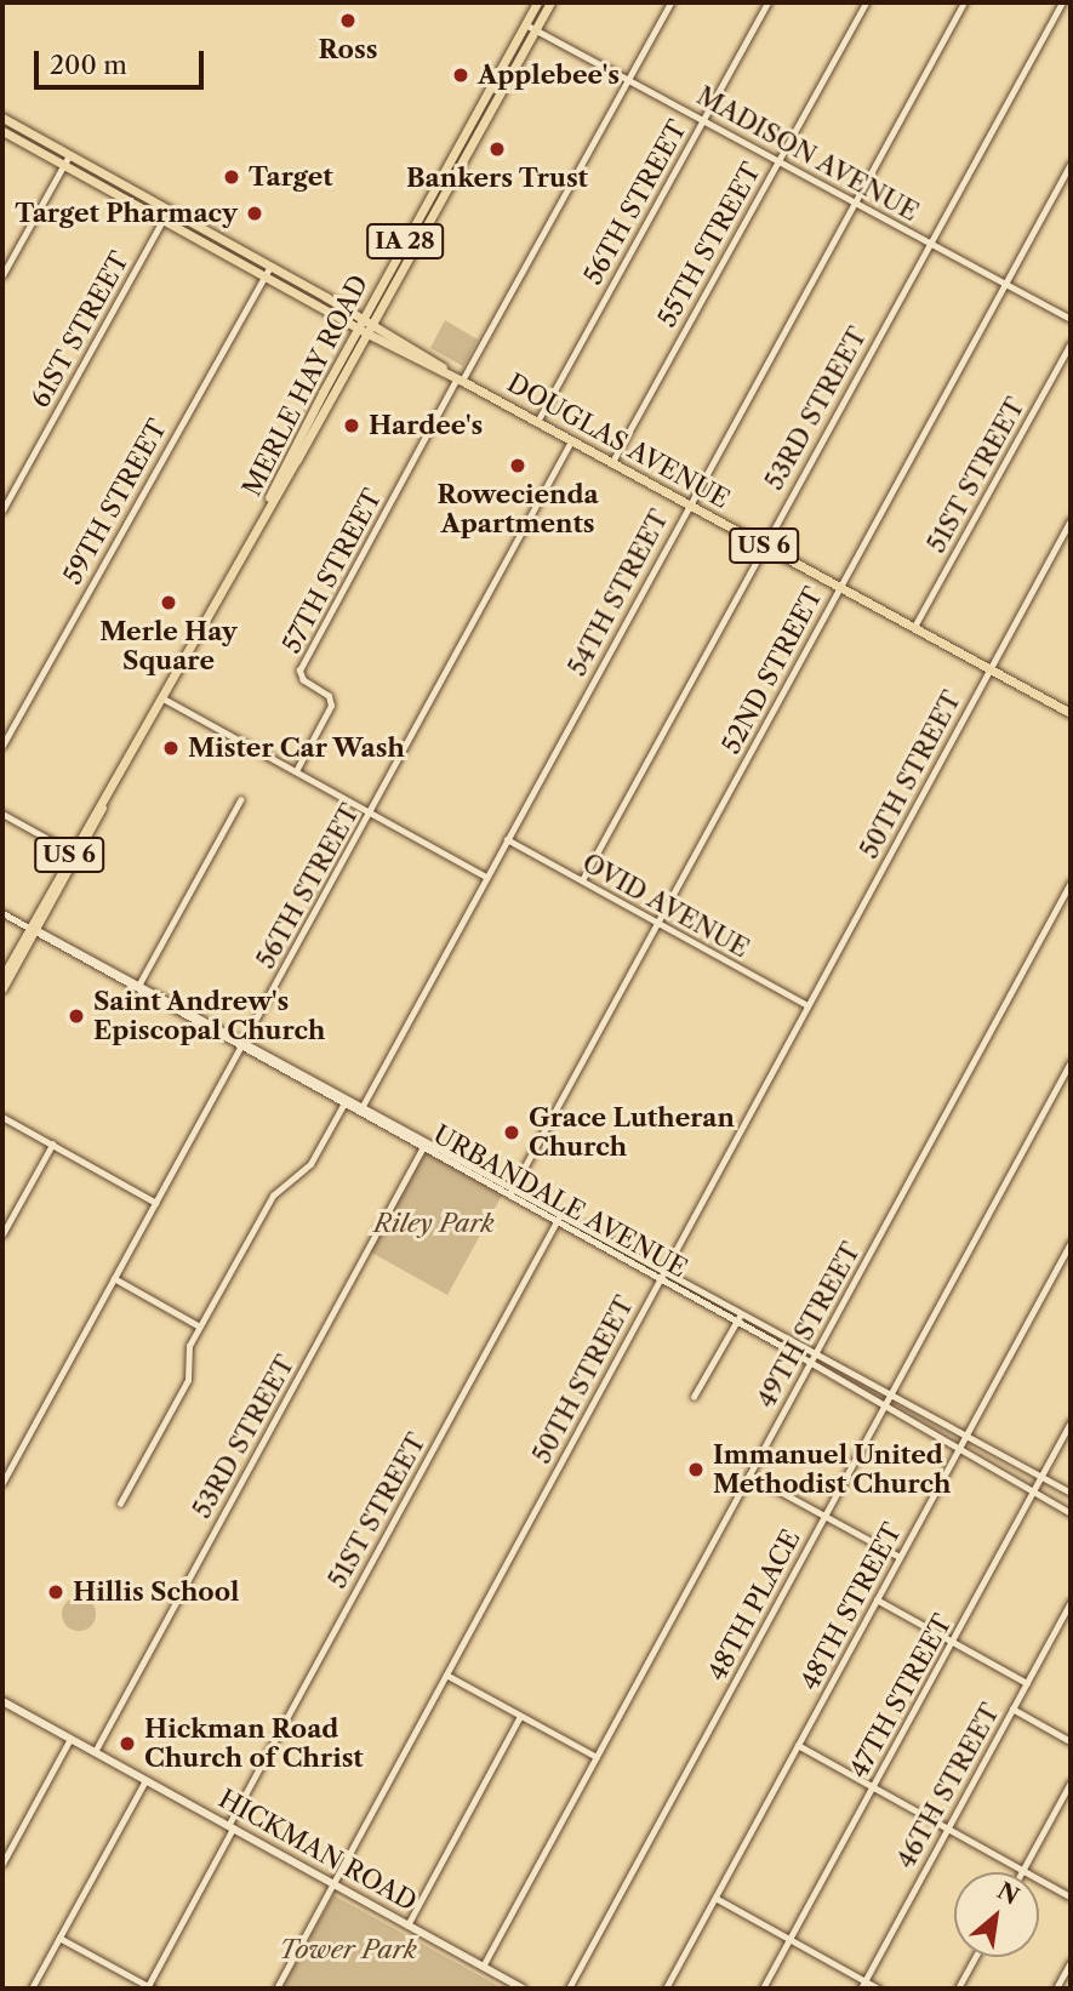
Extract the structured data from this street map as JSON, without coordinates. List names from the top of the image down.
{
  "streets": {
    "main road": [
      "IA 28",
      "MERLE HAY ROAD",
      "DOUGLAS AVENUE",
      "US 6",
      "HICKMAN ROAD"
    ],
    "street": [
      "MADISON AVENUE",
      "56TH STREET",
      "55TH STREET",
      "61ST STREET",
      "53RD STREET",
      "51ST STREET",
      "59TH STREET",
      "57TH STREET",
      "54TH STREET",
      "52ND STREET",
      "50TH STREET",
      "OVID AVENUE",
      "URBANDALE AVENUE",
      "49TH STREET",
      "48TH PLACE",
      "48TH STREET",
      "47TH STREET",
      "46TH STREET"
    ]
  },
  "crossings": [
    ["MADISON AVENUE", "56TH STREET"],
    ["MADISON AVENUE", "55TH STREET"],
    ["MADISON AVENUE", "MERLE HAY ROAD"],
    ["MADISON AVENUE", "53RD STREET"],
    ["MADISON AVENUE", "57TH STREET"],
    ["MADISON AVENUE", "54TH STREET"],
    ["MADISON AVENUE", "52ND STREET"],
    ["56TH STREET", "DOUGLAS AVENUE"],
    ["56TH STREET", "URBANDALE AVENUE"],
    ["55TH STREET", "DOUGLAS AVENUE"],
    ["61ST STREET", "DOUGLAS AVENUE"],
    ["MERLE HAY ROAD", "DOUGLAS AVENUE"],
    ["MERLE HAY ROAD", "URBANDALE AVENUE"],
    ["53RD STREET", "DOUGLAS AVENUE"],
    ["53RD STREET", "OVID AVENUE"],
    ["53RD STREET", "URBANDALE AVENUE"],
    ["53RD STREET", "HICKMAN ROAD"],
    ["DOUGLAS AVENUE", "51ST STREET"],
    ["DOUGLAS AVENUE", "59TH STREET"],
    ["DOUGLAS AVENUE", "57TH STREET"],
    ["DOUGLAS AVENUE", "54TH STREET"],
    ["DOUGLAS AVENUE", "52ND STREET"],
    ["DOUGLAS AVENUE", "50TH STREET"],
    ["51ST STREET", "URBANDALE AVENUE"],
    ["51ST STREET", "HICKMAN ROAD"],
    ["54TH STREET", "OVID AVENUE"],
    ["54TH STREET", "URBANDALE AVENUE"],
    ["52ND STREET", "OVID AVENUE"],
    ["52ND STREET", "URBANDALE AVENUE"],
    ["50TH STREET", "OVID AVENUE"],
    ["50TH STREET", "URBANDALE AVENUE"],
    ["50TH STREET", "HICKMAN ROAD"],
    ["URBANDALE AVENUE", "49TH STREET"],
    ["URBANDALE AVENUE", "48TH PLACE"],
    ["URBANDALE AVENUE", "48TH STREET"],
    ["URBANDALE AVENUE", "47TH STREET"],
    ["49TH STREET", "HICKMAN ROAD"]
  ],
  "parks": ["Riley Park", "Tower Park"],
  "places": [
    "Ross",
    "Applebee's",
    "Bankers Trust",
    "Target",
    "Target Pharmacy",
    "Hardee's",
    "Rowecienda Apartments",
    "Merle Hay Square",
    "Mister Car Wash",
    "Saint Andrew's Episcopal Church",
    "Grace Lutheran Church",
    "Immanuel United Methodist Church",
    "Hillis School",
    "Hickman Road Church of Christ"
  ],
  "scale_bar": "200 m",
  "north": "top right"
}
